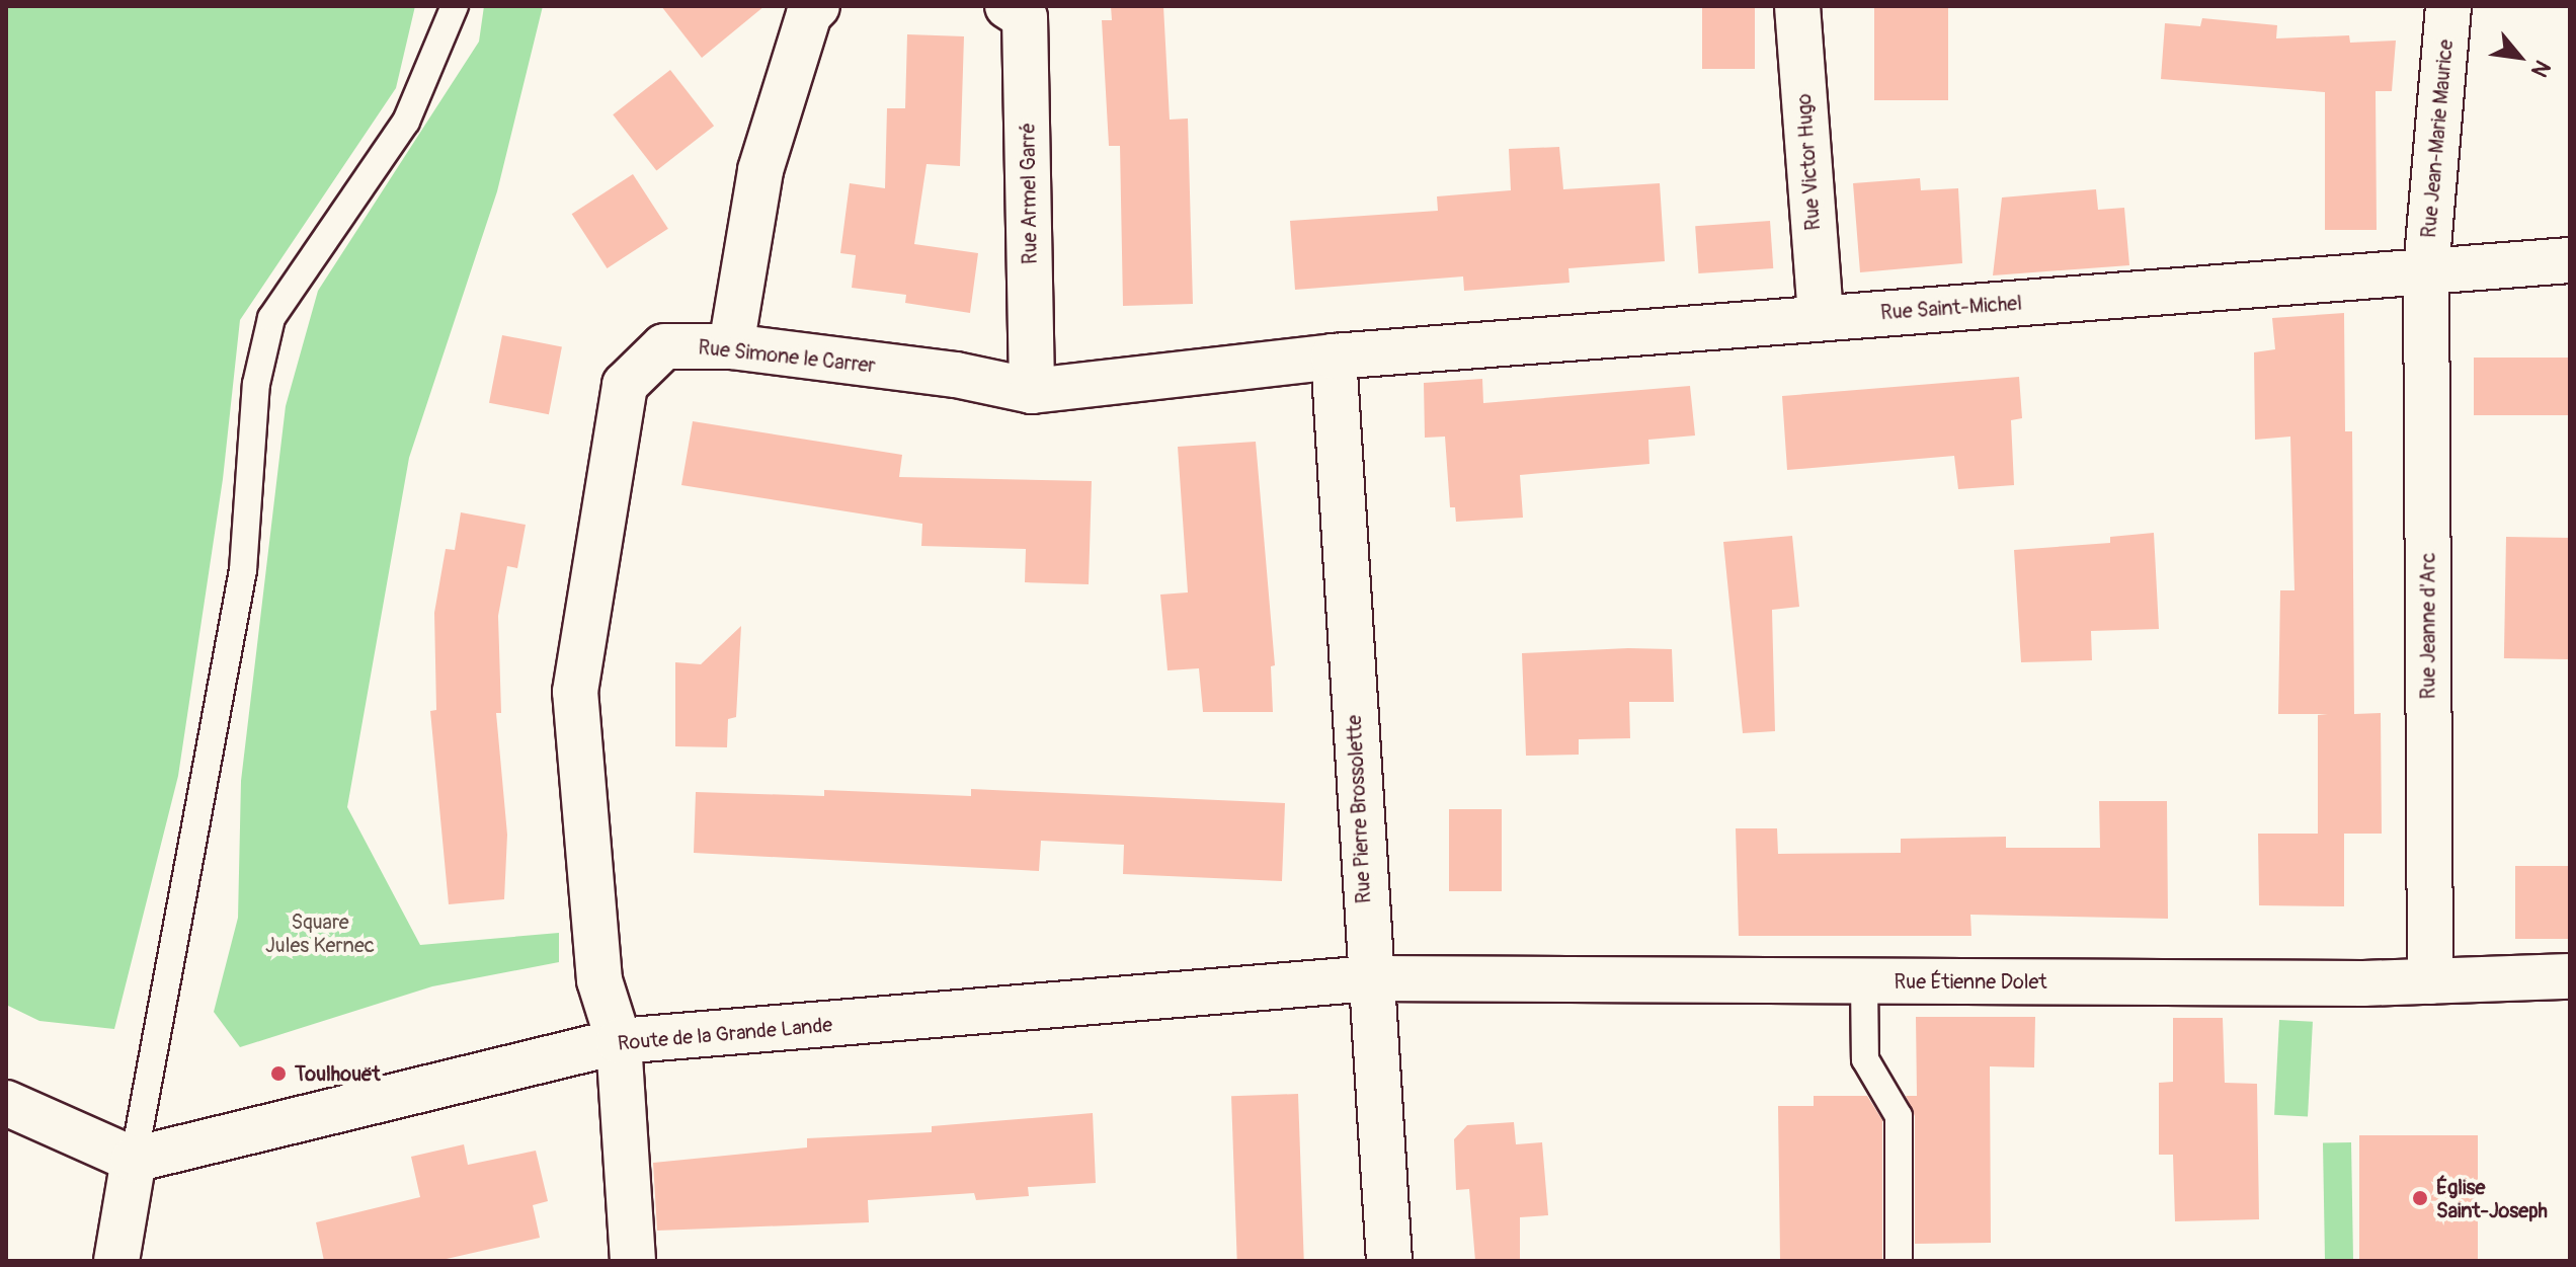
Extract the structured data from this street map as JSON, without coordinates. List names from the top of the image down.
{
  "streets": {
    "street": [
      "Rue Jean-Marie Maurice",
      "Rue Victor Hugo",
      "Rue Armel Garré",
      "Rue Saint-Michel",
      "Rue Simone le Carrer",
      "Rue Jeanne d'Arc",
      "Rue Pierre Brossolette",
      "Rue Étienne Dolet",
      "Route de la Grande Lande"
    ]
  },
  "crossings": [
    ["Rue Jean-Marie Maurice", "Rue Saint-Michel"],
    ["Rue Jean-Marie Maurice", "Rue Jeanne d'Arc"],
    ["Rue Victor Hugo", "Rue Saint-Michel"],
    ["Rue Armel Garré", "Rue Simone le Carrer"],
    ["Rue Saint-Michel", "Rue Simone le Carrer"],
    ["Rue Saint-Michel", "Rue Jeanne d'Arc"],
    ["Rue Saint-Michel", "Rue Pierre Brossolette"],
    ["Rue Simone le Carrer", "Rue Pierre Brossolette"],
    ["Rue Simone le Carrer", "Route de la Grande Lande"],
    ["Rue Jeanne d'Arc", "Rue Étienne Dolet"],
    ["Rue Pierre Brossolette", "Rue Étienne Dolet"],
    ["Rue Pierre Brossolette", "Route de la Grande Lande"],
    ["Rue Étienne Dolet", "Route de la Grande Lande"]
  ],
  "parks": ["Square Jules Kernec"],
  "places": ["Toulhouët", "Église Saint-Joseph"],
  "north": "bottom right"
}
